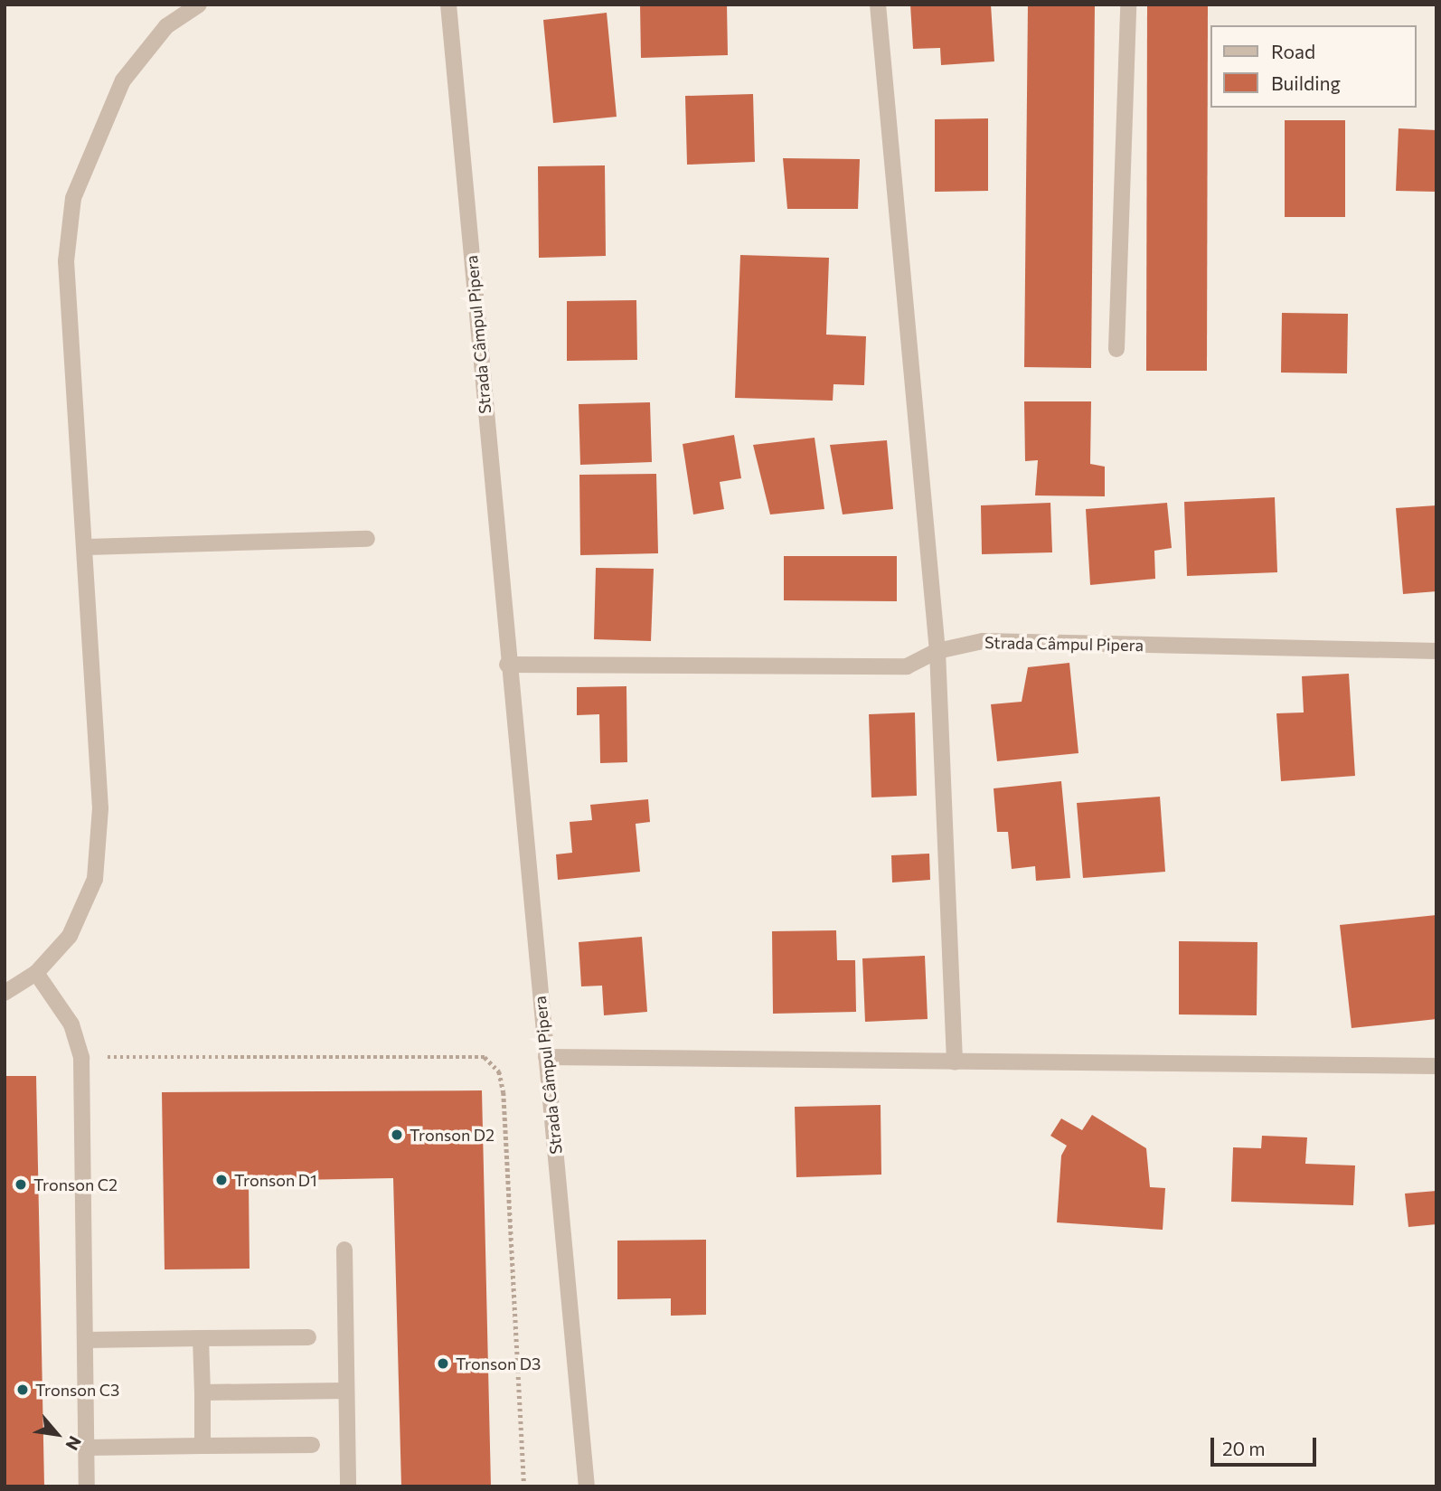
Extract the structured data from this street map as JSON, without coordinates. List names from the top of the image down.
{
  "streets": {
    "street": ["Strada Câmpul Pipera"]
  },
  "places": [
    "Tronson D2",
    "Tronson D1",
    "Tronson C2",
    "Tronson D3",
    "Tronson C3"
  ],
  "legend": ["Road", "Building"],
  "scale_bar": "20 m",
  "north": "bottom right"
}
